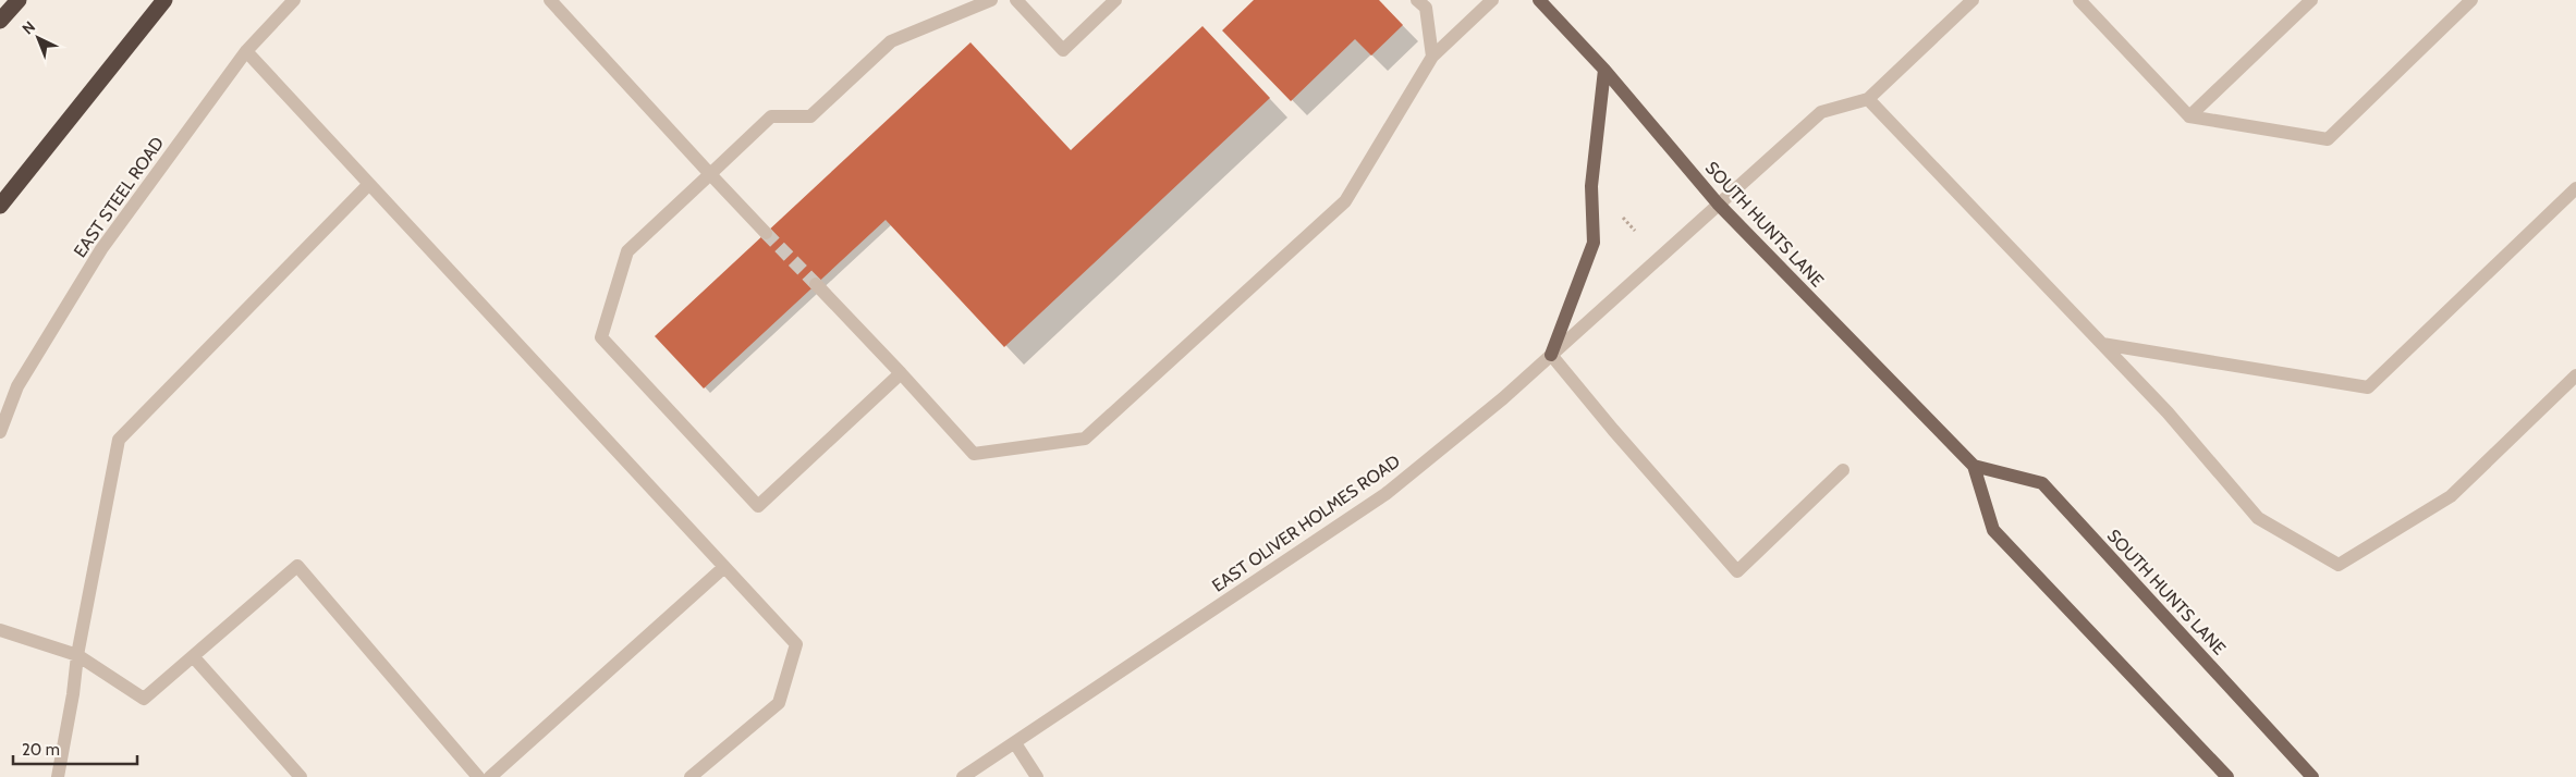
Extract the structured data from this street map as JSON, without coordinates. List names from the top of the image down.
{
  "streets": {
    "main road": ["SOUTH HUNTS LANE"],
    "street": ["EAST STEEL ROAD", "EAST OLIVER HOLMES ROAD"]
  },
  "crossings": [
    ["SOUTH HUNTS LANE", "EAST OLIVER HOLMES ROAD"]
  ],
  "scale_bar": "20 m",
  "north": "top left"
}
